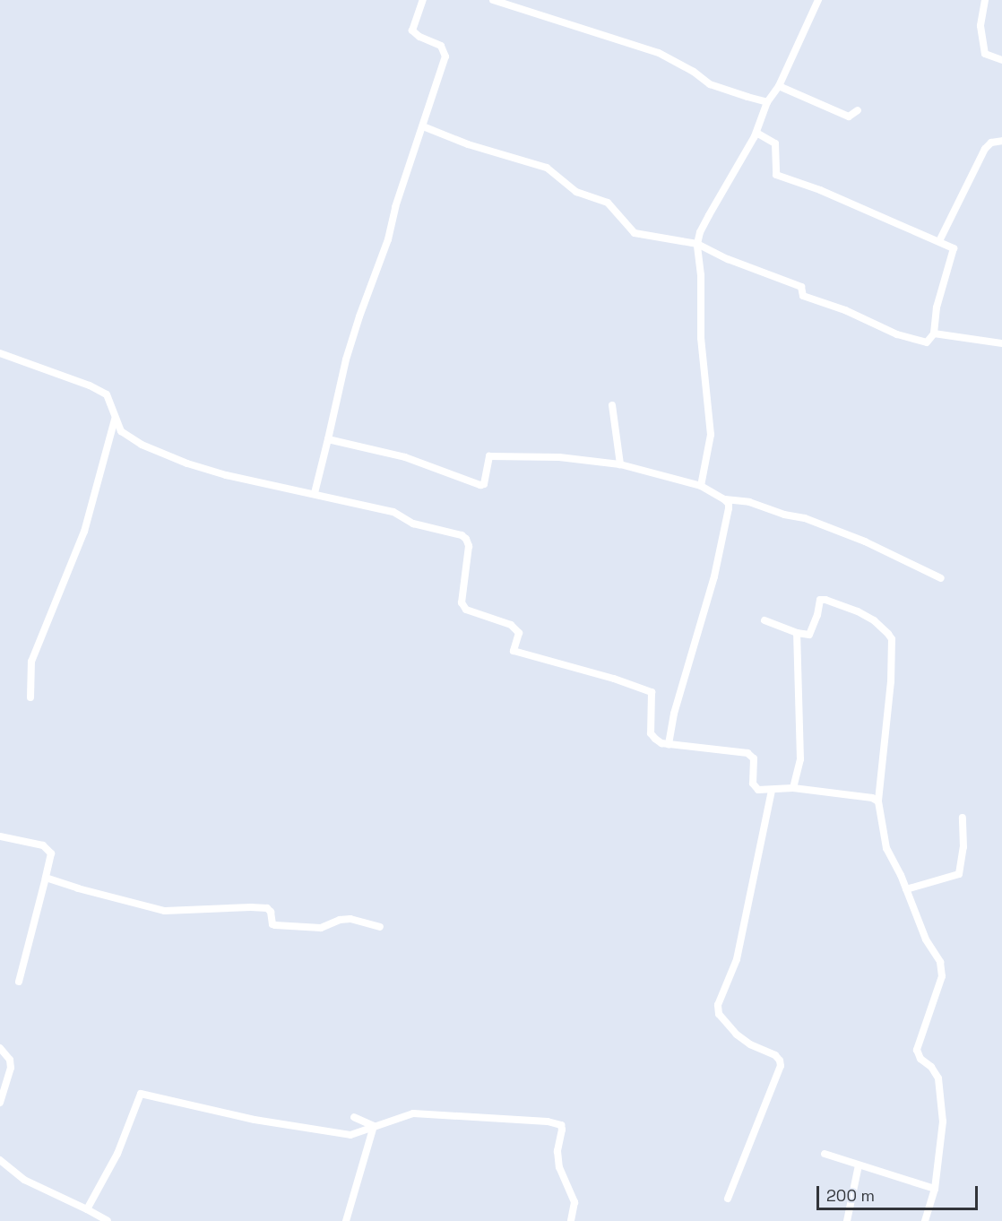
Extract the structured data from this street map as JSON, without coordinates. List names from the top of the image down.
{
  "scale_bar": "200 m"
}
